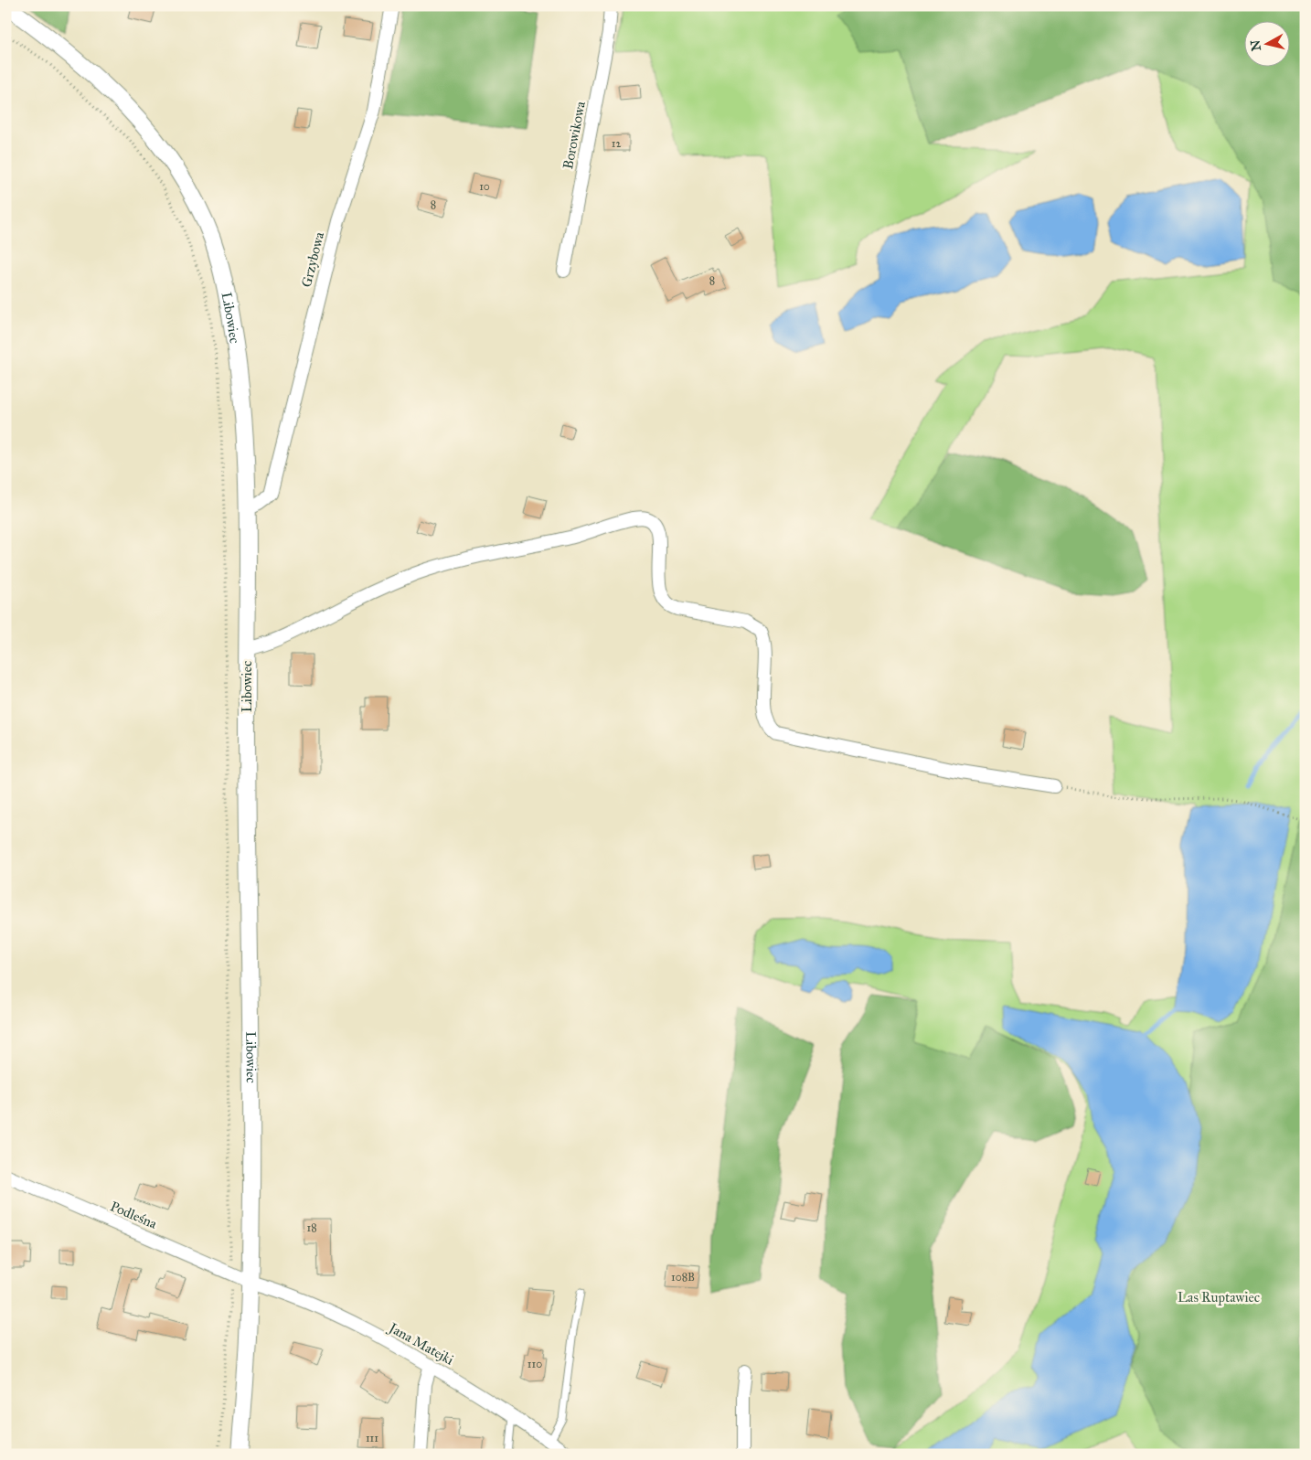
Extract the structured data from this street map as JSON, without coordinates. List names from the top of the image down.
{
  "streets": {
    "street": [
      "Borowikowa",
      "Grzybowa",
      "Libowiec",
      "Podleśna",
      "Jana Matejki"
    ]
  },
  "crossings": [
    ["Grzybowa", "Libowiec"],
    ["Libowiec", "Podleśna"],
    ["Libowiec", "Jana Matejki"],
    ["Podleśna", "Jana Matejki"]
  ],
  "parks": ["Las Ruptawiec"],
  "house_numbers": [
    "12",
    "10",
    "8",
    "8",
    "18",
    "108B",
    "110",
    "111"
  ],
  "north": "left"
}
